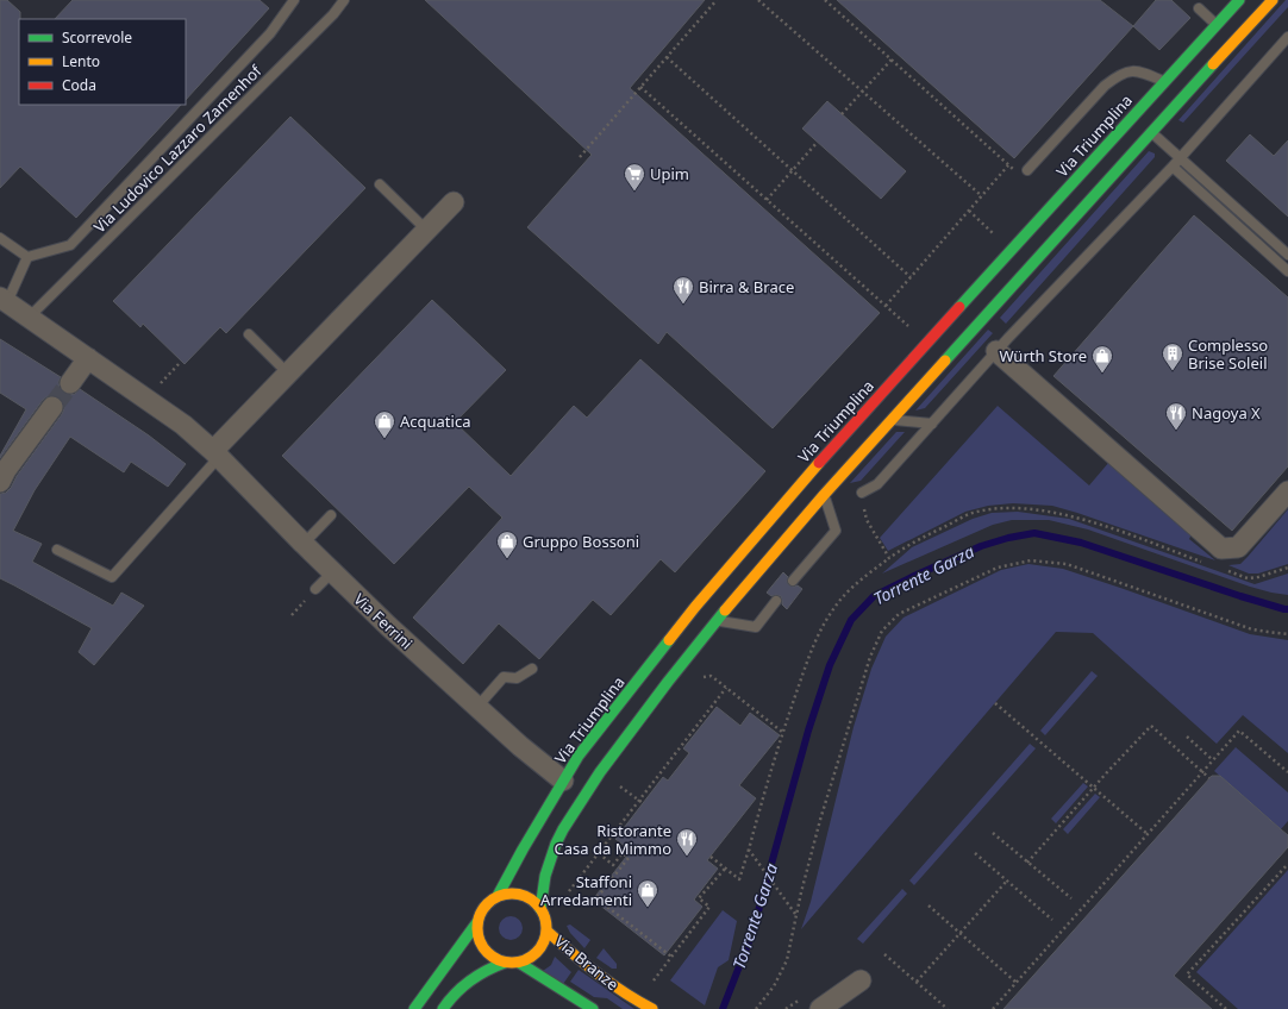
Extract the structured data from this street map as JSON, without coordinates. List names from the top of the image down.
{
  "streets": {
    "main road": ["Via Triumplina", "Via Branze"],
    "street": ["Via Ferrini"],
    "lane": ["Via Ludovico Lazzaro Zamenhof"]
  },
  "crossings": [
    ["Via Triumplina", "Via Ferrini"],
    ["Via Triumplina", "Via Branze"],
    ["Via Ludovico Lazzaro Zamenhof", "Via Ferrini"]
  ],
  "water": ["Torrente Garza"],
  "places": {
    "supermarket": ["Upim"],
    "restaurant": ["Birra & Brace", "Nagoya X", "Ristorante Casa da Mimmo"],
    "building": ["Complesso Brise Soleil"],
    "shop": [
      "Würth Store",
      "Acquatica",
      "Gruppo Bossoni",
      "Staffoni Arredamenti"
    ]
  },
  "legend": ["Scorrevole", "Lento", "Coda"]
}
